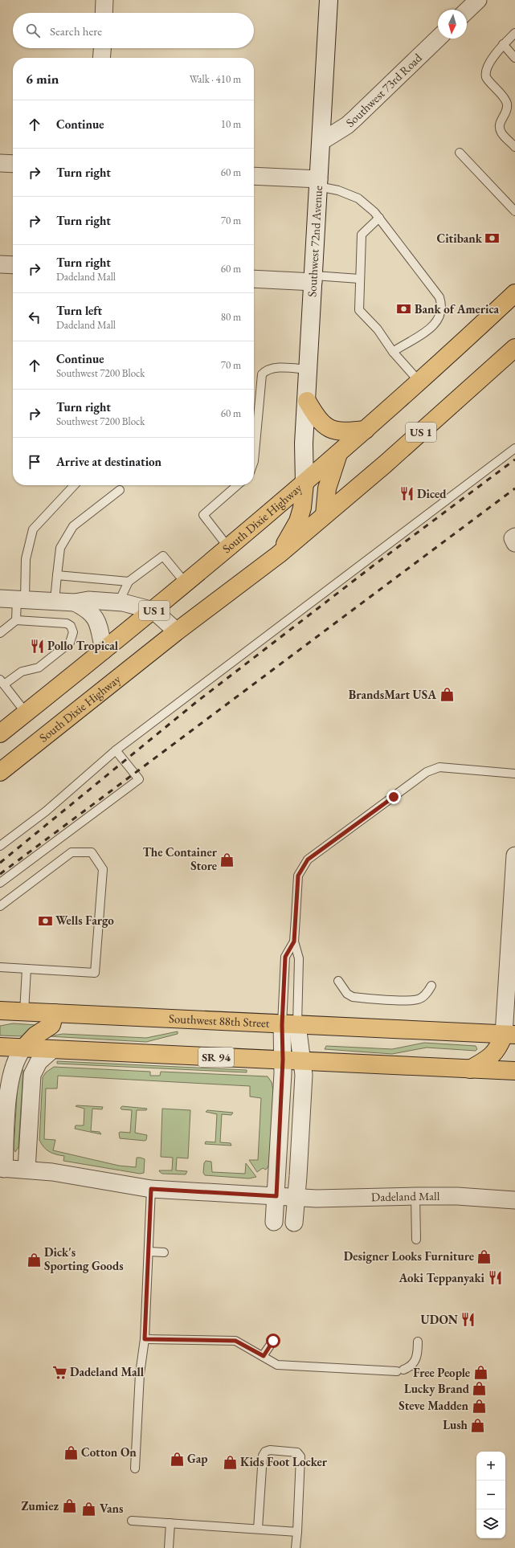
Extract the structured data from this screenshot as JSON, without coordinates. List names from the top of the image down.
{
  "streets": {
    "main road": [
      "US 1",
      "South Dixie Highway",
      "Southwest 88th Street",
      "SR 94"
    ],
    "street": ["Southwest 73rd Road", "Southwest 72nd Avenue", "Dadeland Mall"]
  },
  "crossings": [
    ["Southwest 73rd Road", "Southwest 72nd Avenue"],
    ["Southwest 72nd Avenue", "South Dixie Highway"]
  ],
  "places": {
    "bank": ["Citibank", "Bank of America", "Wells Fargo"],
    "restaurant": [
      "Diced",
      "Pollo Tropical",
      "Aoki Teppanyaki",
      "UDON"
    ],
    "shop": [
      "BrandsMart USA",
      "The Container Store",
      "Designer Looks Furniture",
      "Dick's Sporting Goods",
      "Free People",
      "Lucky Brand",
      "Steve Madden",
      "Lush",
      "Cotton On",
      "Gap",
      "Kids Foot Locker",
      "Zumiez",
      "Vans"
    ],
    "supermarket": ["Dadeland Mall"]
  },
  "north": "bottom",
  "page": {
    "search": "Search here",
    "heading": ["6 min", "Walk · 410 m"],
    "list": [
      ["Continue", "10 m"],
      ["Turn right", "60 m"],
      ["Turn right", "70 m"],
      ["Turn right", "Dadeland Mall", "60 m"],
      ["Turn left", "Dadeland Mall", "80 m"],
      ["Continue", "Southwest 7200 Block", "70 m"],
      ["Turn right", "Southwest 7200 Block", "60 m"],
      "Arrive at destination"
    ],
    "map_buttons": ["+", "−"]
  }
}
